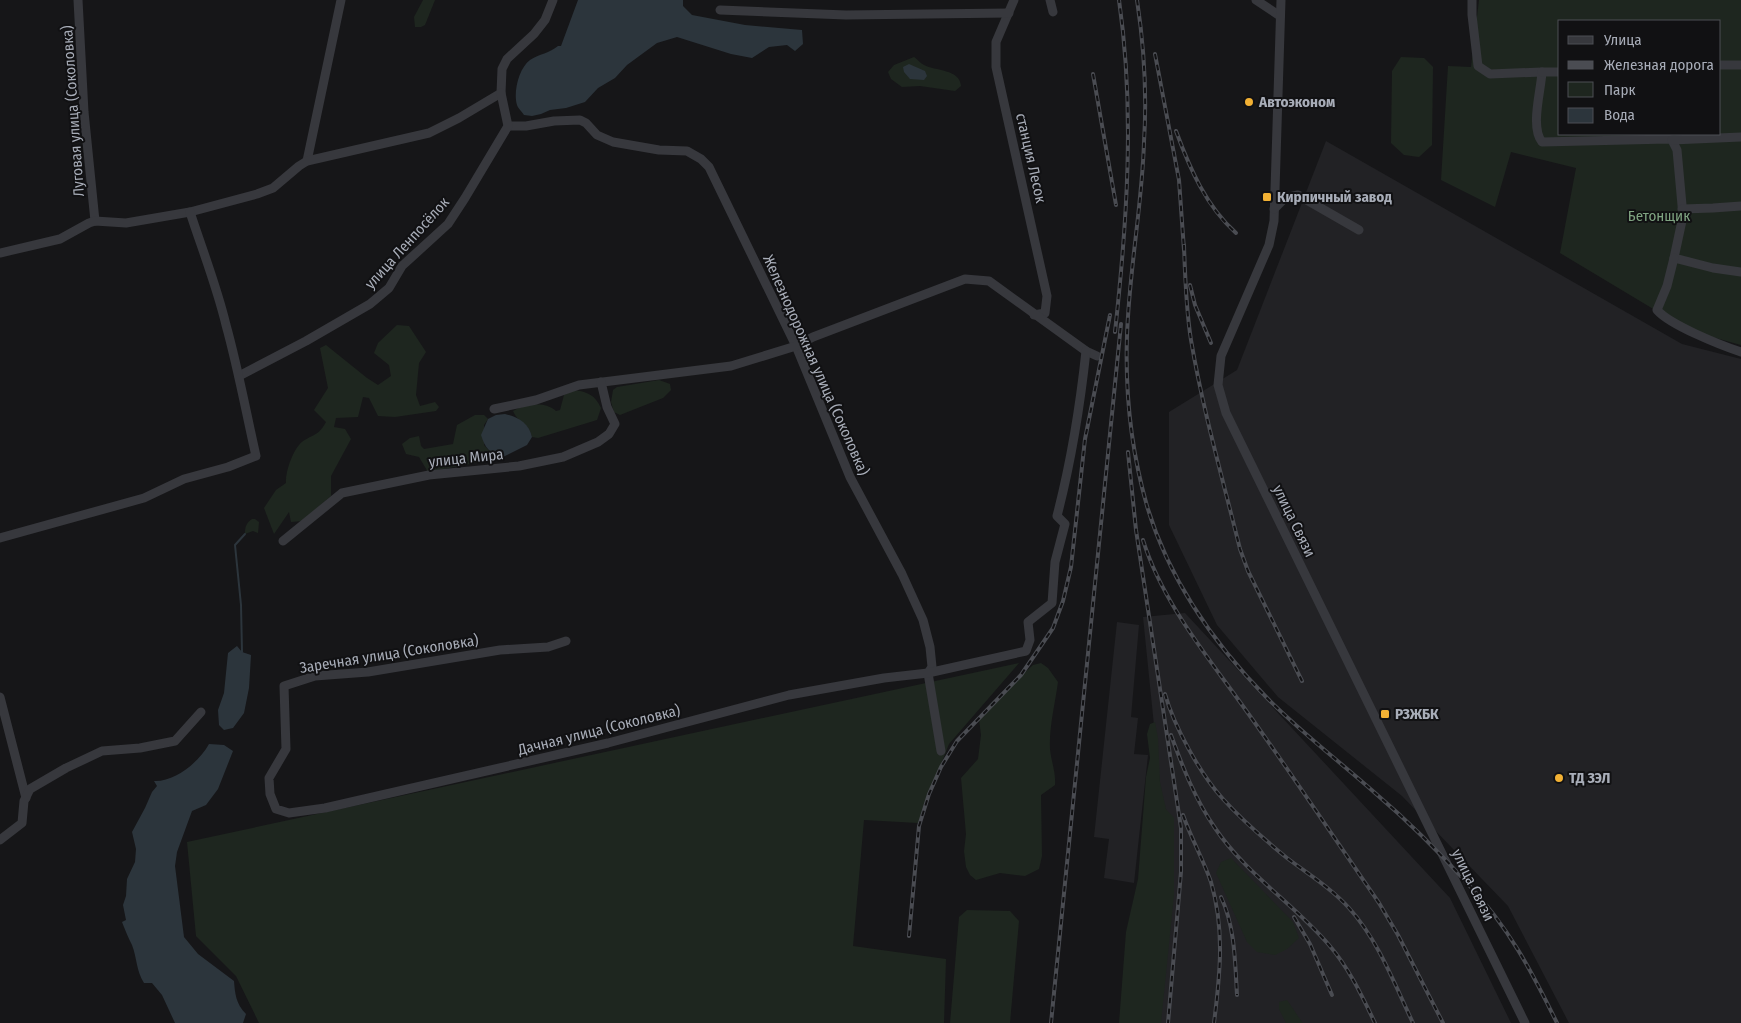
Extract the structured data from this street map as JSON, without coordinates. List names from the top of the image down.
{
  "streets": {
    "street": [
      "Луговая улица (Соколовка)",
      "станция Лесок",
      "улица Ленпосёлок",
      "Железнодорожная улица (Соколовка)",
      "улица Мира",
      "улица Связи",
      "Заречная улица (Соколовка)",
      "Дачная улица (Соколовка)"
    ]
  },
  "crossings": [
    ["улица Ленпосёлок", "Железнодорожная улица (Соколовка)"],
    ["Железнодорожная улица (Соколовка)", "Дачная улица (Соколовка)"],
    ["Заречная улица (Соколовка)", "Дачная улица (Соколовка)"]
  ],
  "parks": ["Бетонщик"],
  "places": {
    "other": ["Автоэконом", "ТД ЗЭЛ"],
    "transit": ["Кирпичный завод", "РЗЖБК"]
  },
  "legend": [
    "Улица",
    "Железная дорога",
    "Парк",
    "Вода"
  ]
}
